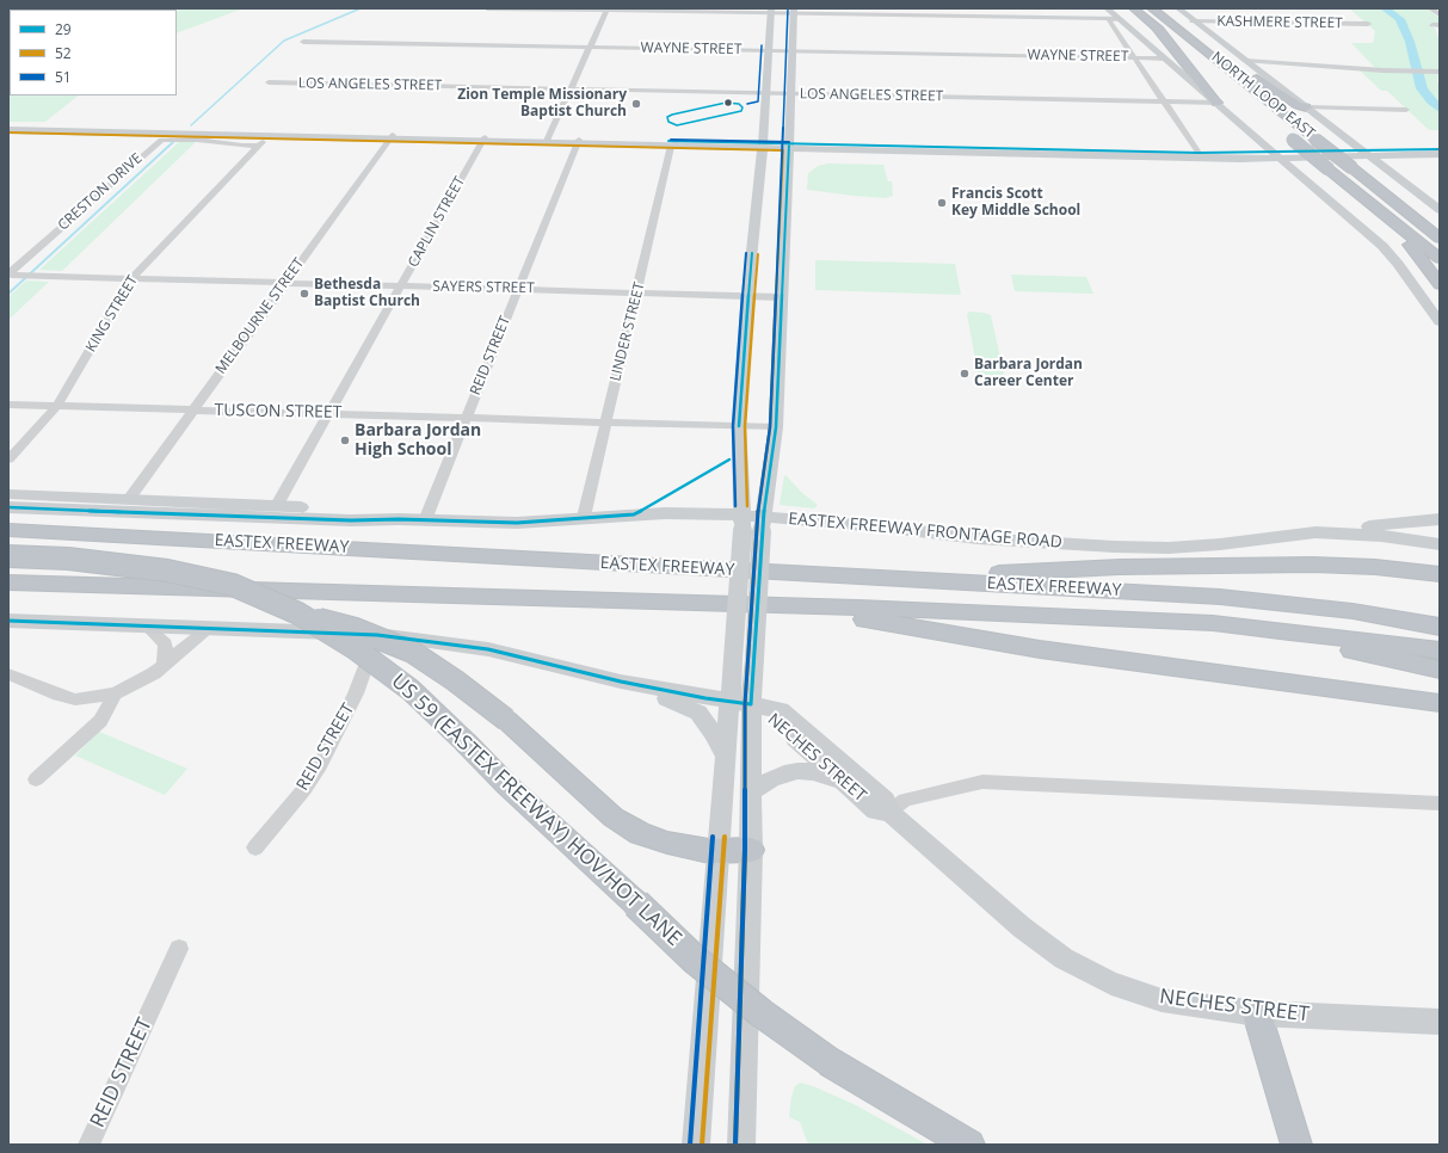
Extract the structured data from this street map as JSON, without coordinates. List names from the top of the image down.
{
  "streets": {
    "highway": ["NORTH LOOP EAST", "EASTEX FREEWAY", "US 59 (EASTEX FREEWAY) HOV/HOT LANE"],
    "main road": ["EASTEX FREEWAY FRONTAGE ROAD", "NECHES STREET"],
    "street": [
      "KASHMERE STREET",
      "WAYNE STREET",
      "LOS ANGELES STREET",
      "CRESTON DRIVE",
      "CAPLIN STREET",
      "SAYERS STREET",
      "KING STREET",
      "MELBOURNE STREET",
      "LINDER STREET",
      "REID STREET",
      "TUSCON STREET"
    ]
  },
  "crossings": [
    ["CRESTON DRIVE", "SAYERS STREET"],
    ["CRESTON DRIVE", "KING STREET"],
    ["CAPLIN STREET", "SAYERS STREET"],
    ["CAPLIN STREET", "TUSCON STREET"],
    ["SAYERS STREET", "KING STREET"],
    ["SAYERS STREET", "MELBOURNE STREET"],
    ["SAYERS STREET", "LINDER STREET"],
    ["SAYERS STREET", "REID STREET"],
    ["KING STREET", "TUSCON STREET"],
    ["MELBOURNE STREET", "TUSCON STREET"],
    ["LINDER STREET", "TUSCON STREET"],
    ["LINDER STREET", "EASTEX FREEWAY FRONTAGE ROAD"],
    ["REID STREET", "TUSCON STREET"],
    ["REID STREET", "EASTEX FREEWAY FRONTAGE ROAD"]
  ],
  "places": [
    "Zion Temple Missionary Baptist Church",
    "Francis Scott Key Middle School",
    "Bethesda Baptist Church",
    "Barbara Jordan Career Center",
    "Barbara Jordan High School"
  ],
  "lines": ["transit line 51", "transit line 29", "transit line 52"],
  "legend": ["29", "52", "51"]
}
